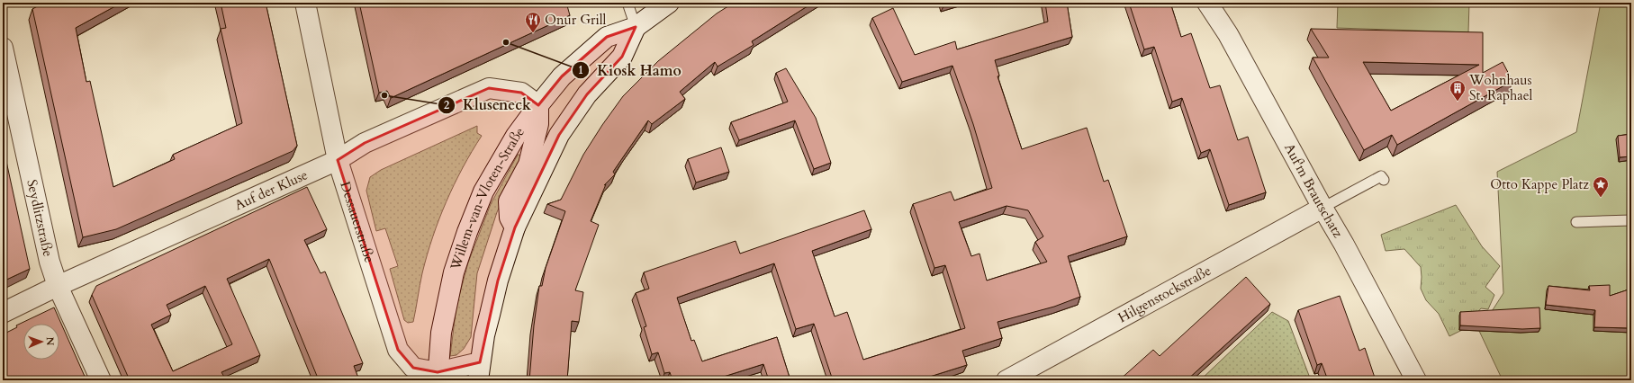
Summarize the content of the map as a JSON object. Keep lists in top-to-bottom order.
{
  "streets": {
    "street": [
      "Auf der Kluse",
      "Auf'm Brautschatz",
      "Willem-van-Vloten-Straße",
      "Seydlitzstraße",
      "Dessauerstraße",
      "Hilgenstockstraße"
    ]
  },
  "crossings": [
    ["Auf der Kluse", "Willem-van-Vloten-Straße"],
    ["Auf der Kluse", "Seydlitzstraße"],
    ["Auf der Kluse", "Dessauerstraße"],
    ["Auf'm Brautschatz", "Hilgenstockstraße"],
    ["Willem-van-Vloten-Straße", "Dessauerstraße"]
  ],
  "places": {
    "restaurant": ["Onur Grill"],
    "other": ["Kiosk Hamo", "Kluseneck"],
    "building": ["Wohnhaus St. Raphael"],
    "place": ["Otto Kappe Platz"]
  },
  "north": "right"
}
